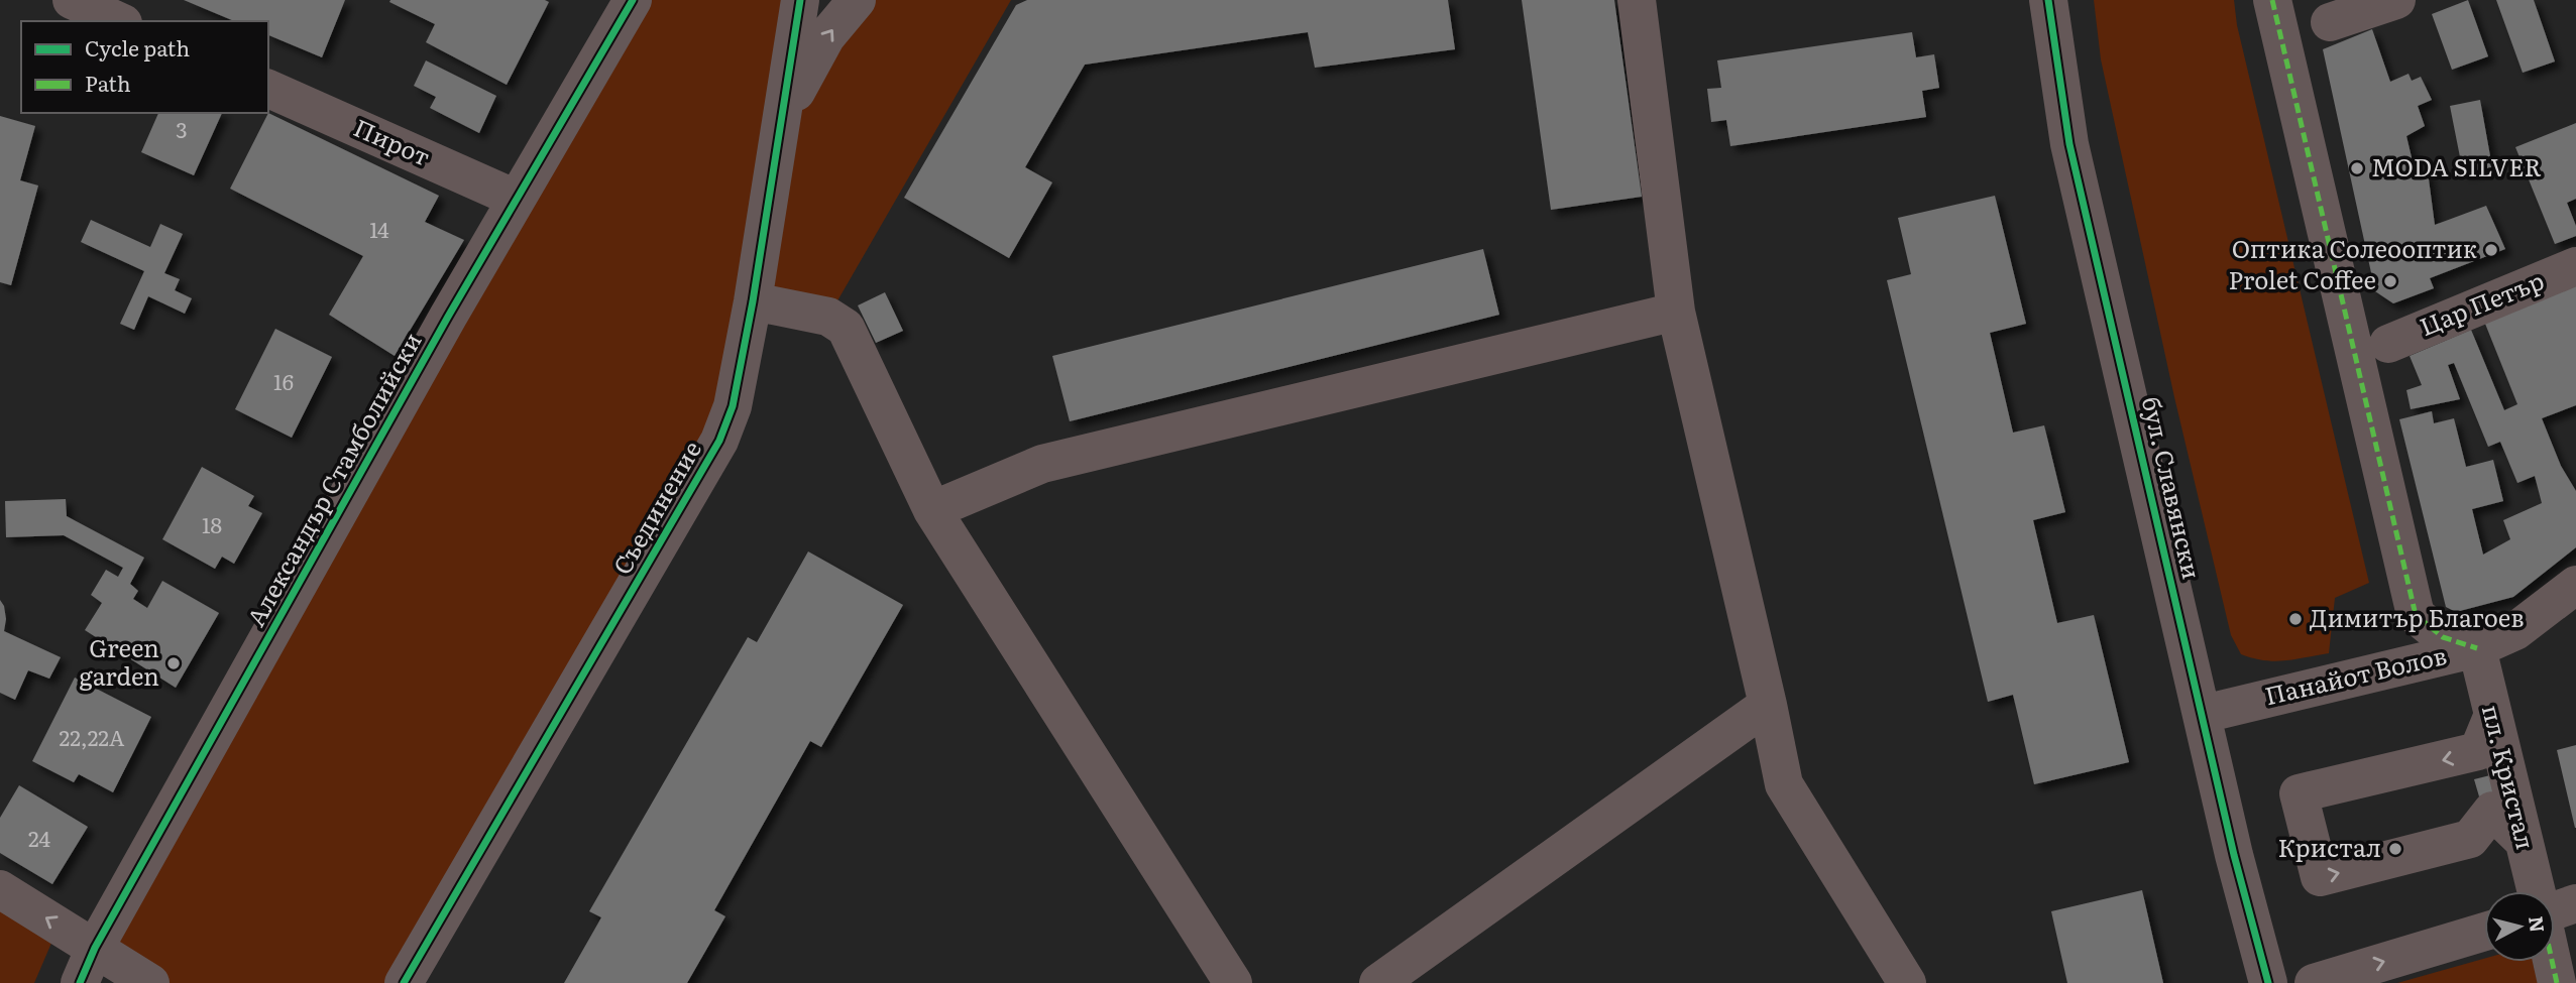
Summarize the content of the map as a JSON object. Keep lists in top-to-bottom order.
{
  "streets": {
    "street": [
      "Пирот",
      "Цар Петър",
      "Александър Стамболийски",
      "бул. Славянски",
      "Съединение",
      "Панайот Волов",
      "пл. Кристал"
    ]
  },
  "crossings": [
    ["Пирот", "Александър Стамболийски"],
    ["бул. Славянски", "Панайот Волов"],
    ["Панайот Волов", "пл. Кристал"]
  ],
  "places": [
    "MODA SILVER",
    "Оптика Солеооптик",
    "Prolet Coffee",
    "Димитър Благоев",
    "Green garden",
    "Кристал"
  ],
  "house_numbers": [
    "3",
    "14",
    "16",
    "18",
    "22,22А",
    "24"
  ],
  "legend": ["Cycle path", "Path"],
  "north": "right"
}
